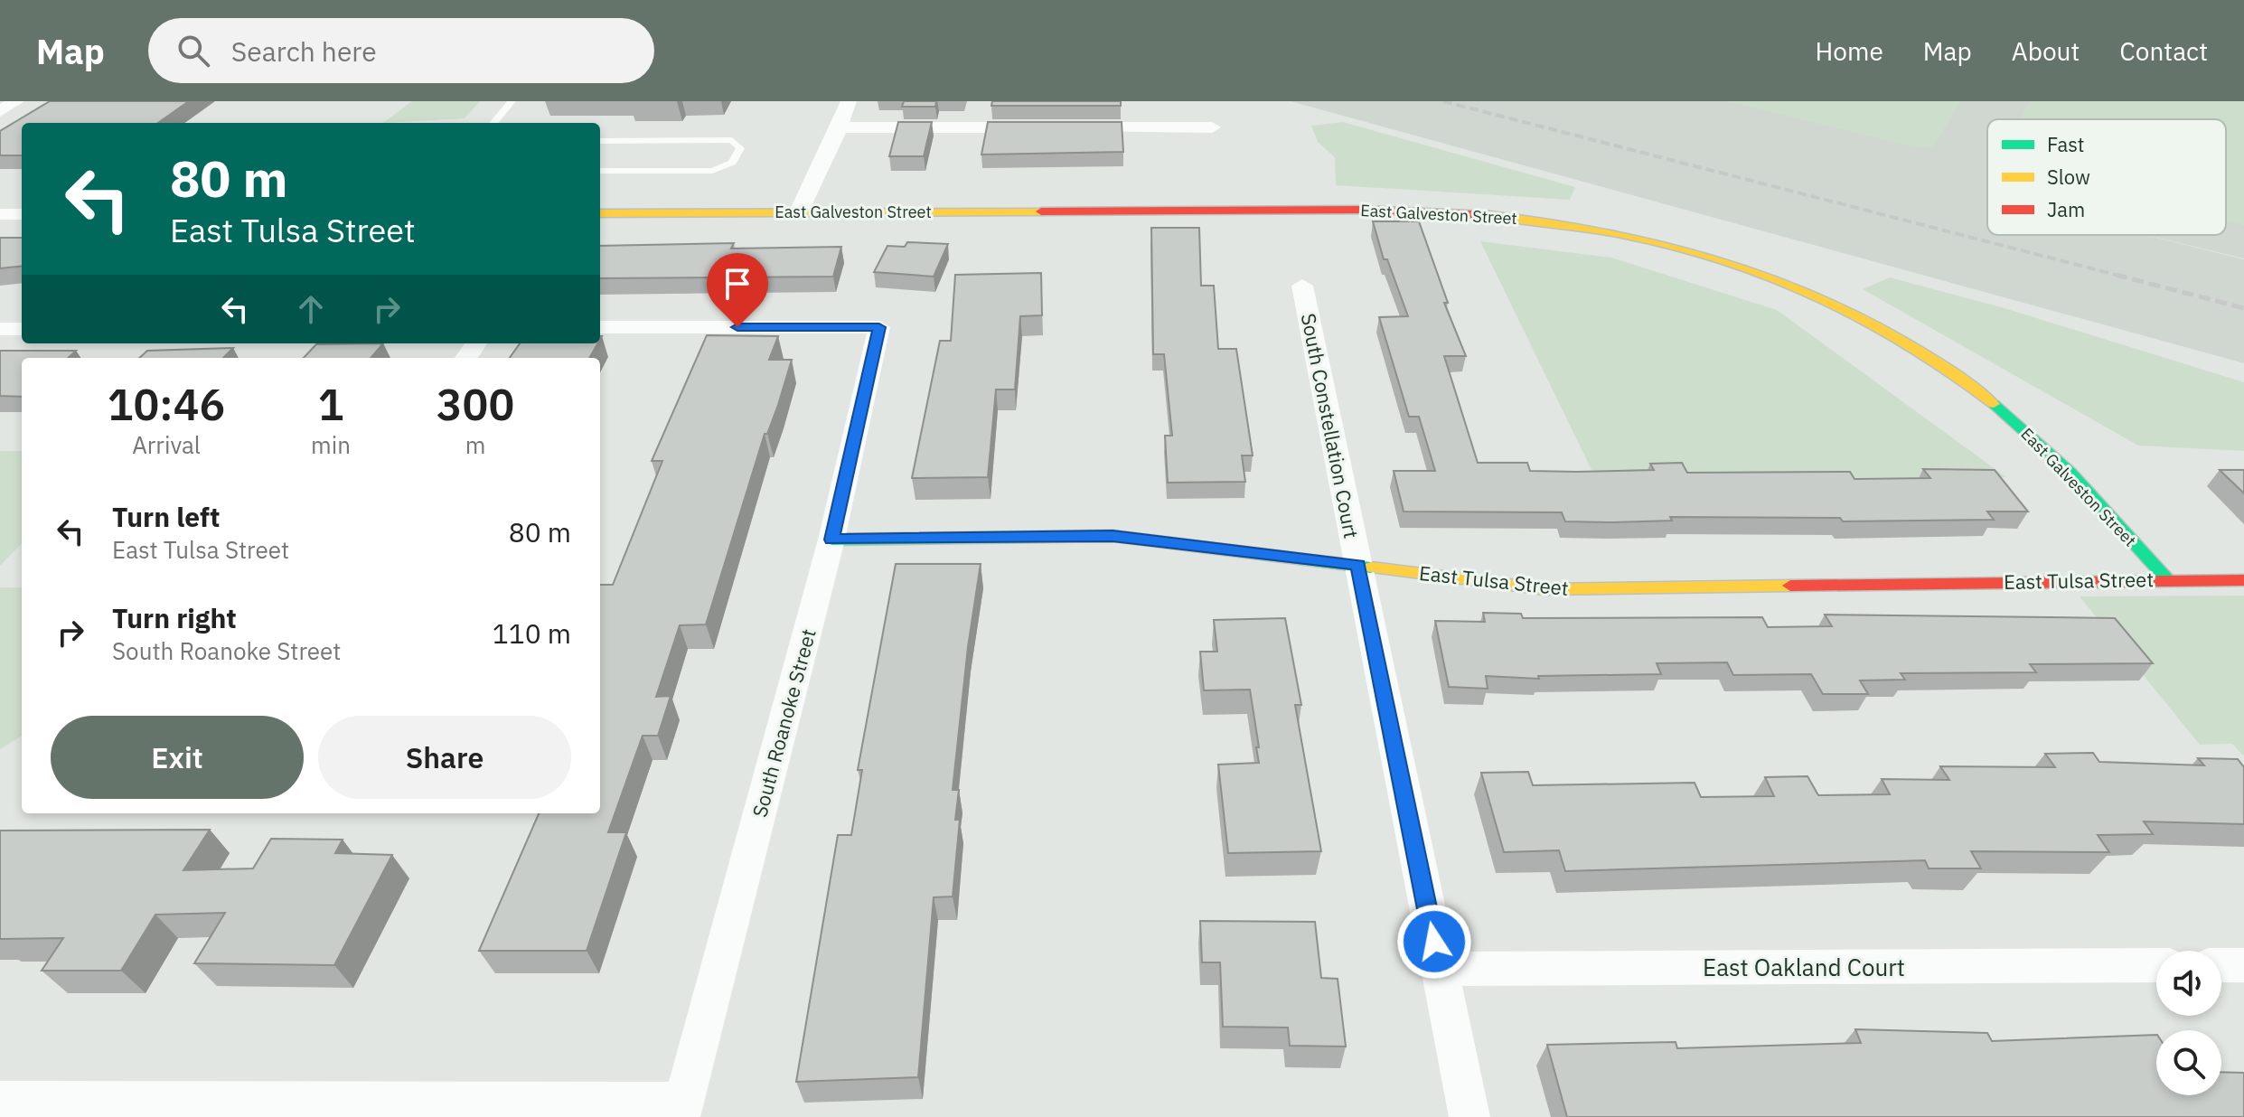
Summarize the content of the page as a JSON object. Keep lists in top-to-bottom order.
{
  "streets": {
    "street": [
      "East Galveston Street",
      "South Constellation Court",
      "East Tulsa Street",
      "South Roanoke Street",
      "East Oakland Court"
    ]
  },
  "crossings": [
    ["East Galveston Street", "East Tulsa Street"],
    ["South Constellation Court", "East Tulsa Street"],
    ["South Constellation Court", "East Oakland Court"],
    ["East Tulsa Street", "South Roanoke Street"]
  ],
  "legend": ["Fast", "Slow", "Jam"],
  "page": {
    "header": "Map",
    "search": "Search here",
    "nav": [
      "Home",
      "Map",
      "About",
      "Contact"
    ],
    "turn": ["80 m", "East Tulsa Street"],
    "eta": [
      "10:46",
      "Arrival",
      "1",
      "min",
      "300",
      "m"
    ],
    "list": [
      {
        "name": "Turn left",
        "note": "East Tulsa Street",
        "value": "80 m"
      },
      {
        "name": "Turn right",
        "note": "South Roanoke Street",
        "value": "110 m"
      }
    ],
    "buttons": ["Exit", "Share"]
  }
}
